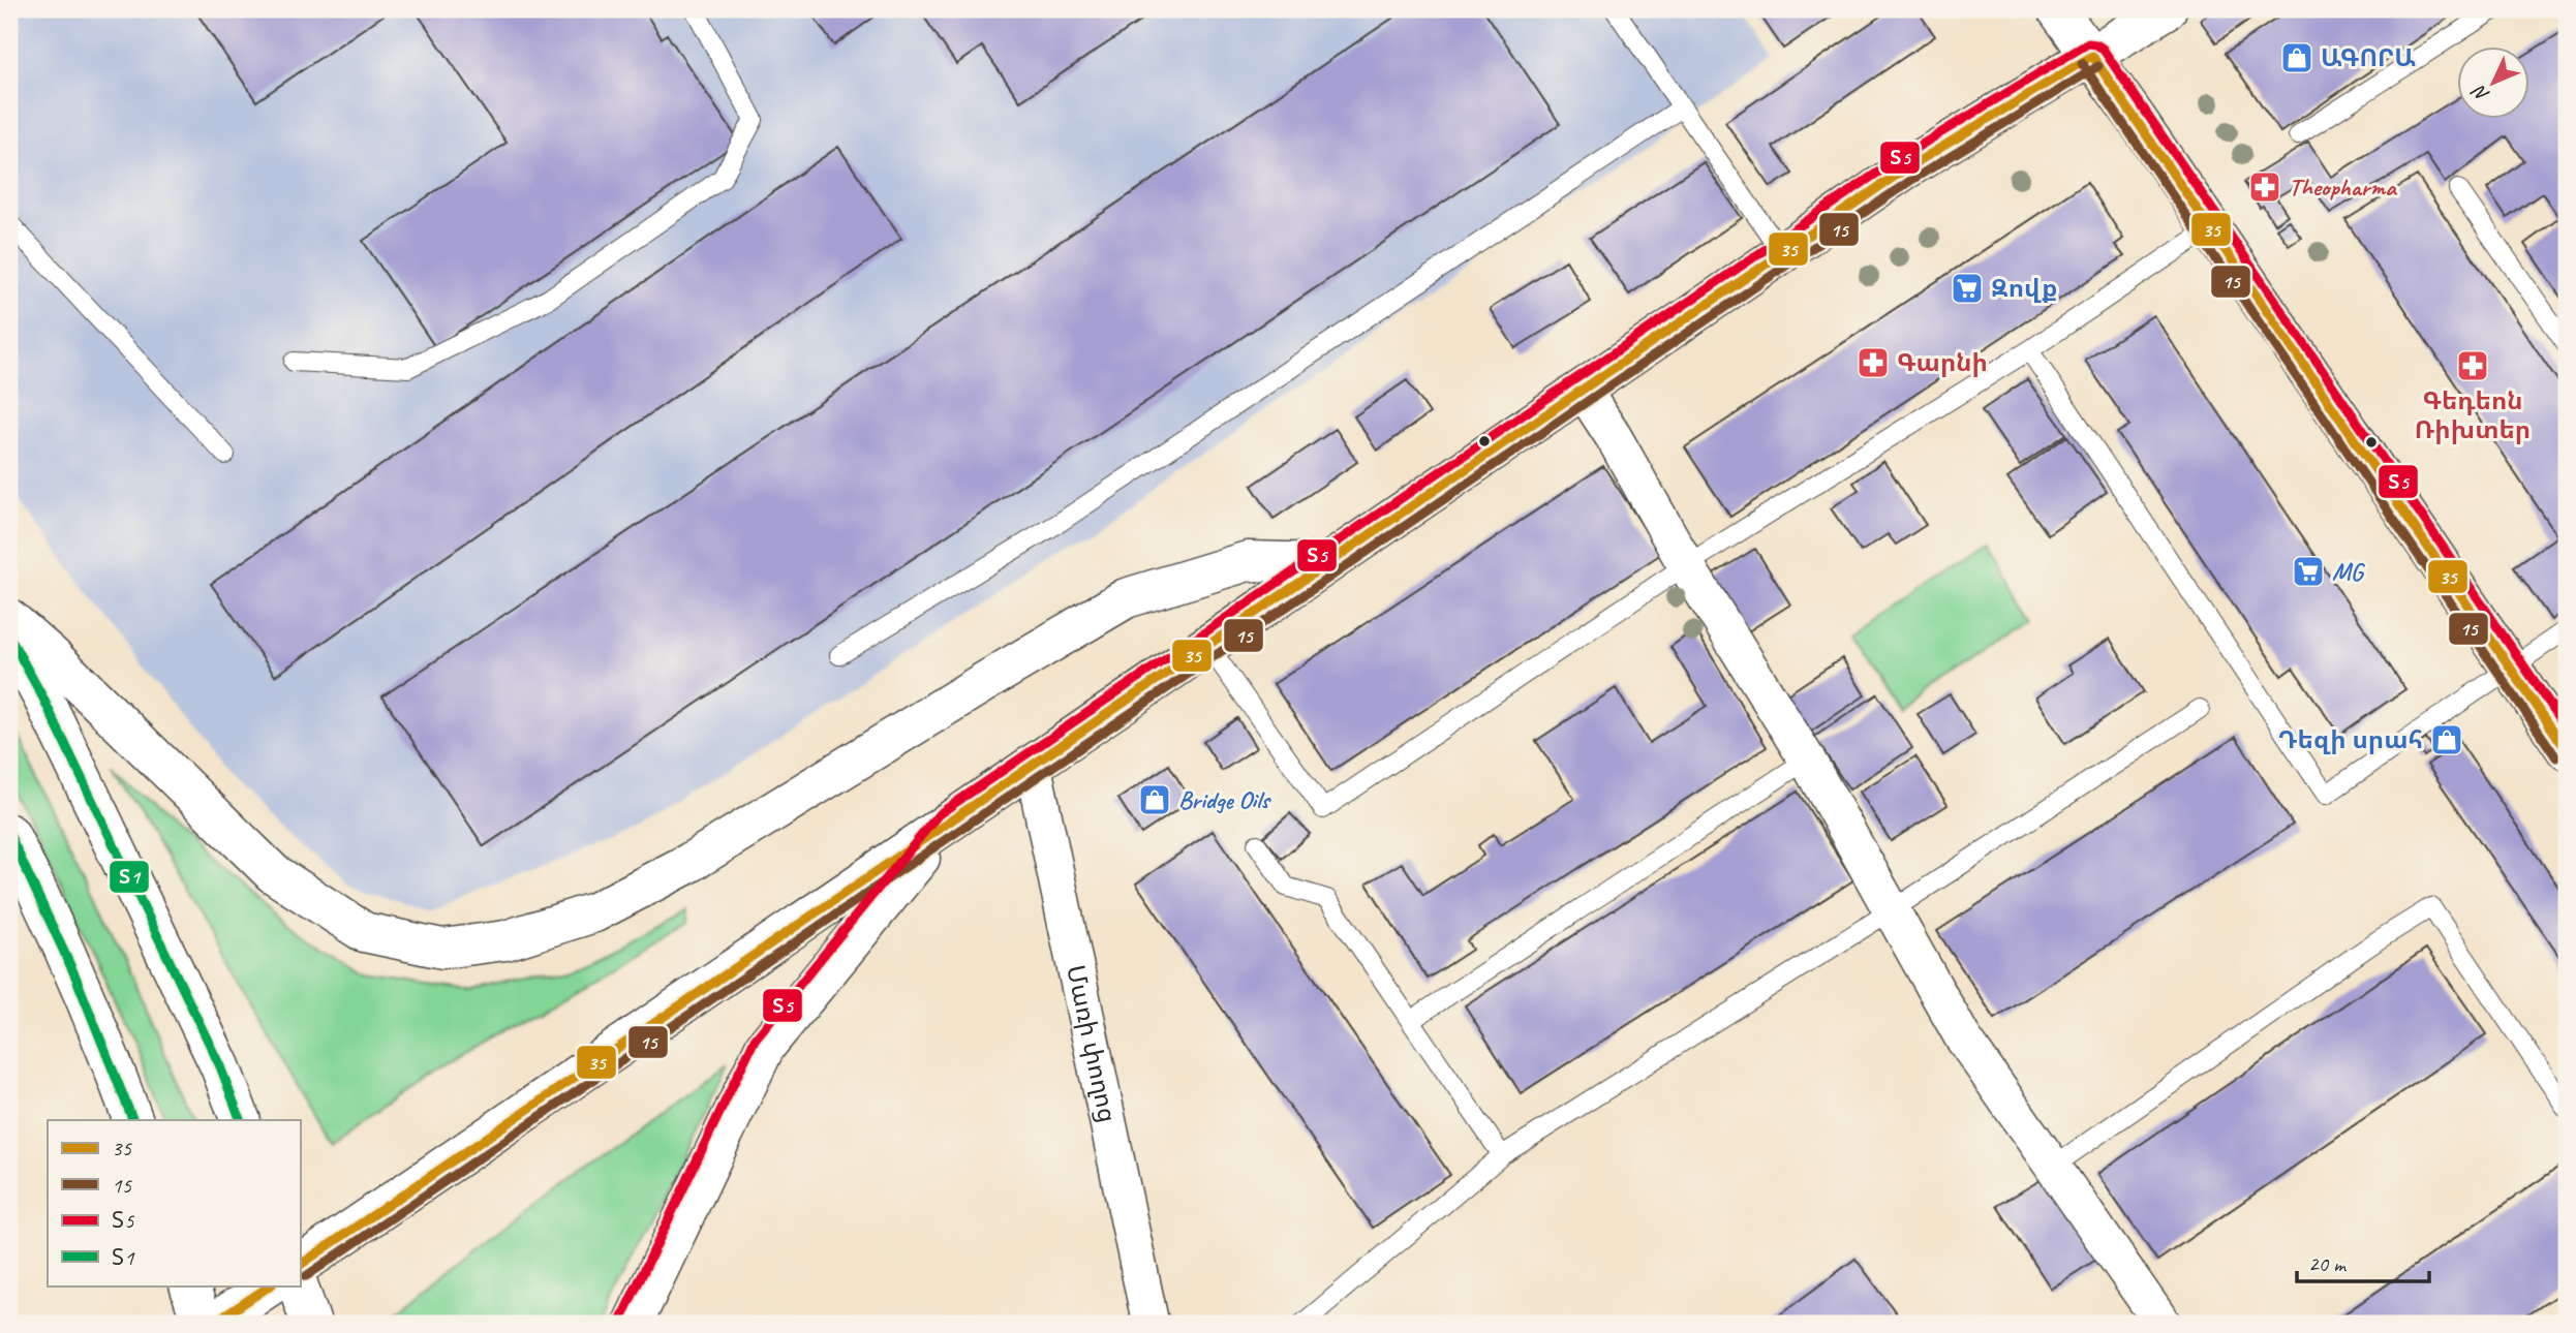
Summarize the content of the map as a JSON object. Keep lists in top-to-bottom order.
{
  "streets": {
    "street": ["Մառի փողոց"]
  },
  "places": {
    "shop": ["ԱԳՈՐԱ", "Դեզի սրահ", "Bridge Oils"],
    "pharmacy": ["Theopharma", "Գարնի", "Գեդեոն Ռիխտեր"],
    "supermarket": ["Զովք", "MG"]
  },
  "lines": [
    "transit line Տ5",
    "transit line 35",
    "transit line 15",
    "transit line Տ1"
  ],
  "legend": [
    "35",
    "15",
    "Տ5",
    "Տ1"
  ],
  "scale_bar": "20 m",
  "north": "bottom left"
}
